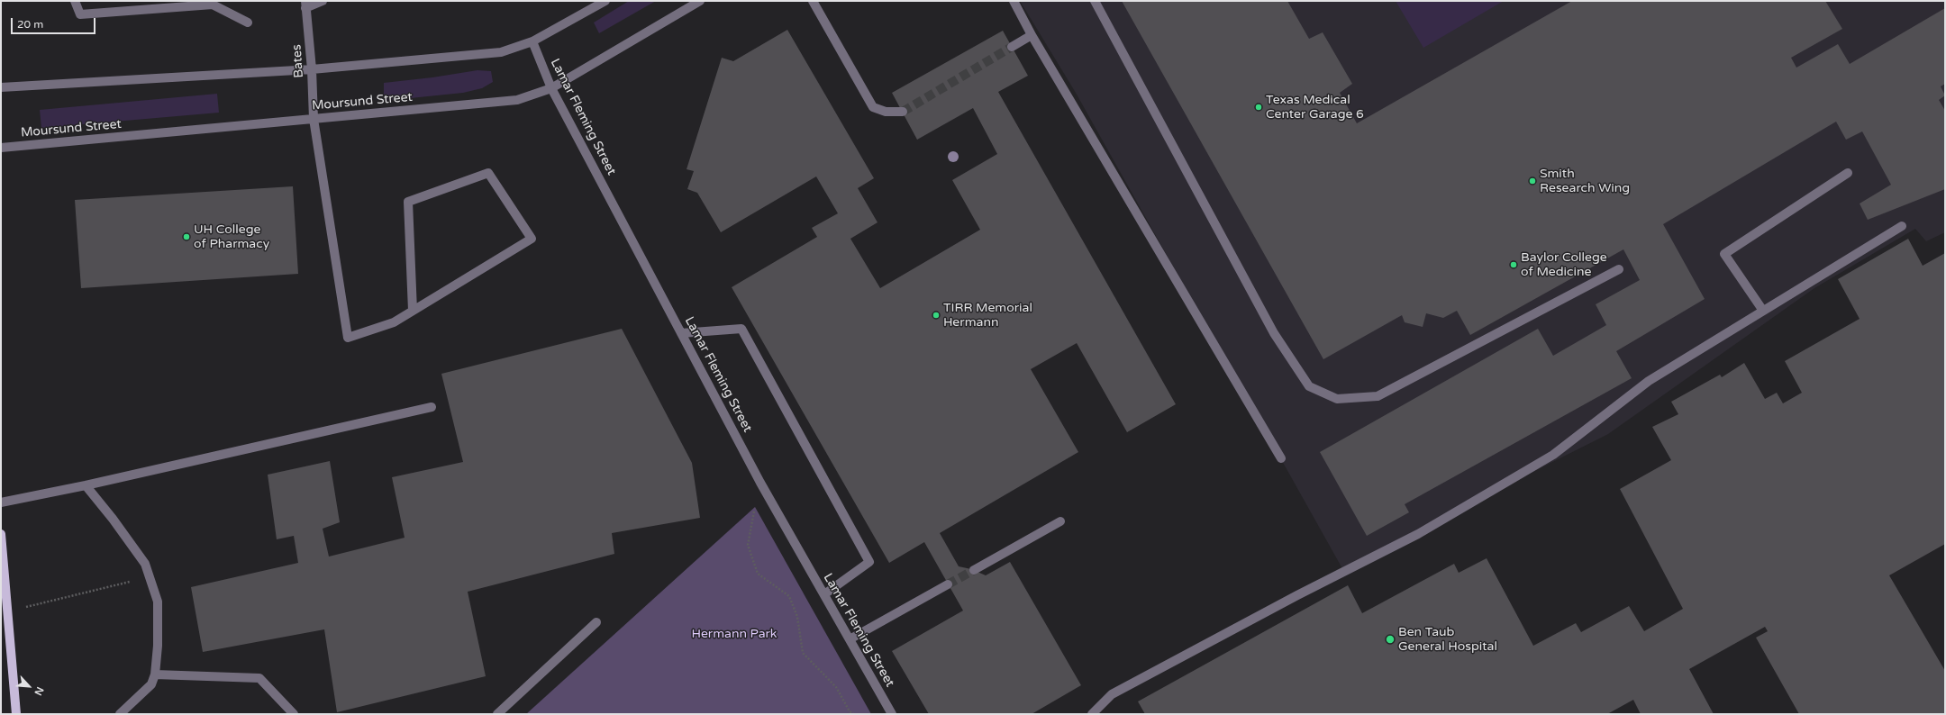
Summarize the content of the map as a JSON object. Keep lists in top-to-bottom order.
{
  "streets": {
    "street": ["Bates", "Moursund Street", "Lamar Fleming Street"]
  },
  "crossings": [
    ["Bates", "Moursund Street"],
    ["Moursund Street", "Lamar Fleming Street"]
  ],
  "parks": ["Hermann Park"],
  "places": [
    "Texas Medical Center Garage 6",
    "Smith Research Wing",
    "UH College of Pharmacy",
    "Baylor College of Medicine",
    "TIRR Memorial Hermann",
    "Ben Taub General Hospital"
  ],
  "scale_bar": "20 m",
  "north": "bottom right"
}
